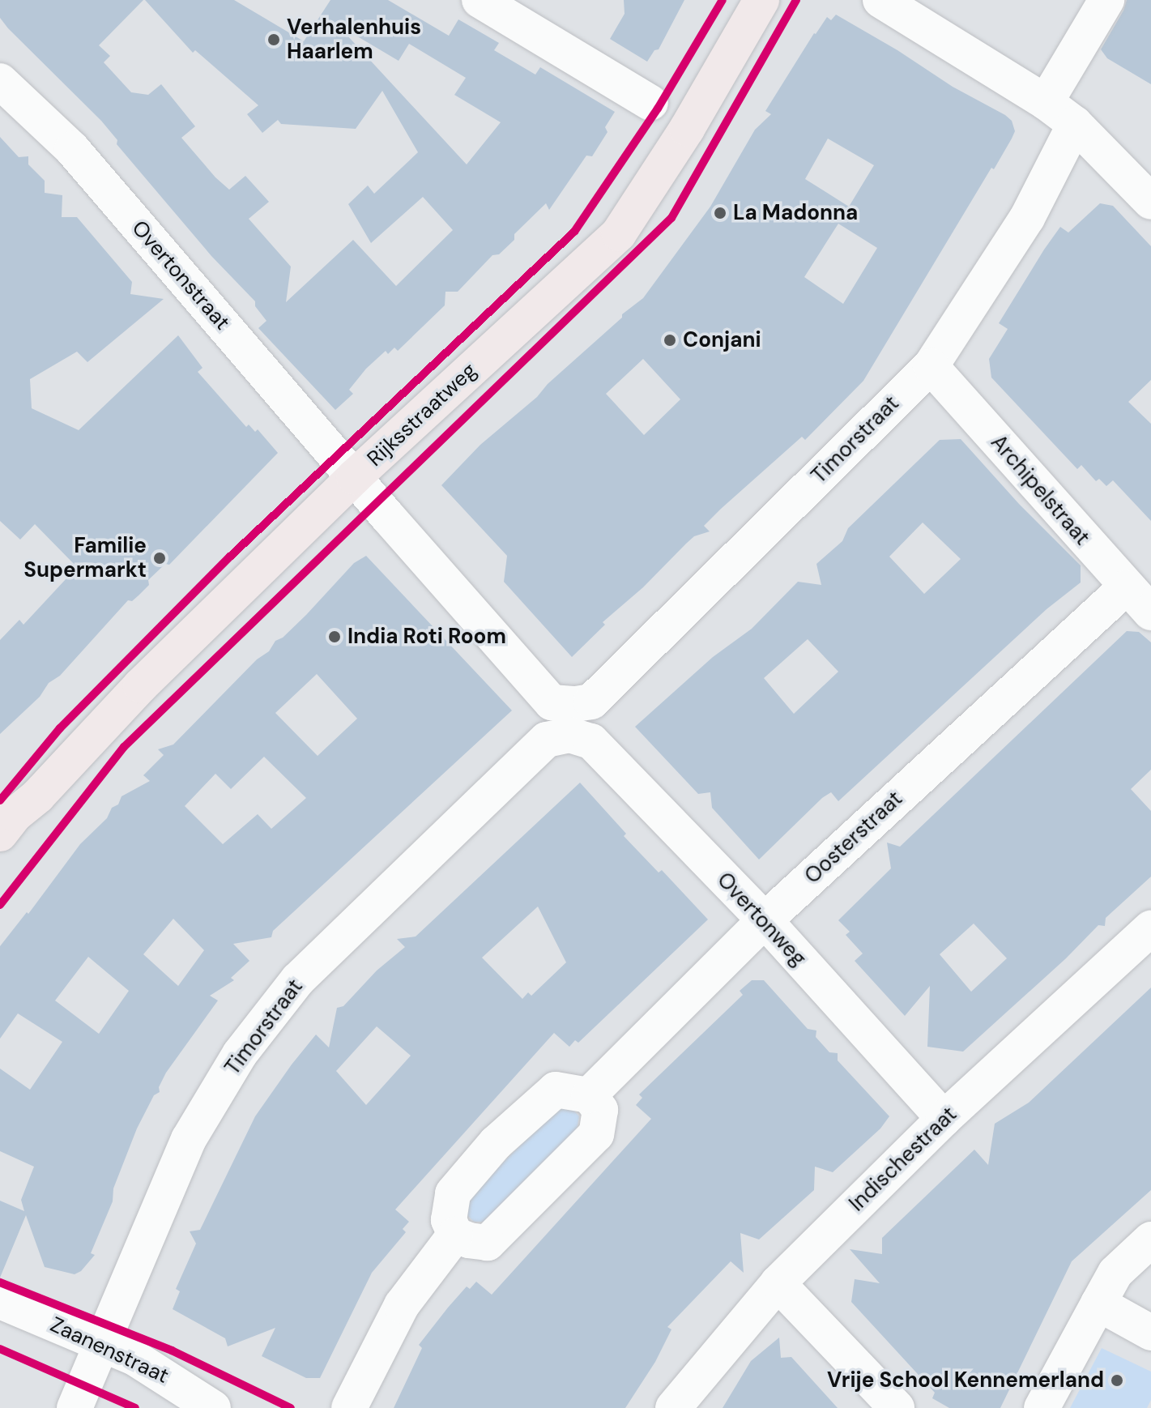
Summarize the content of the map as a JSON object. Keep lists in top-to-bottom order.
{
  "streets": {
    "main road": ["Rijksstraatweg"],
    "street": [
      "Overtonstraat",
      "Timorstraat",
      "Archipelstraat",
      "Oosterstraat",
      "Overtonweg",
      "Indischestraat",
      "Zaanenstraat"
    ]
  },
  "crossings": [
    ["Overtonstraat", "Rijksstraatweg"],
    ["Overtonstraat", "Overtonweg"],
    ["Rijksstraatweg", "Overtonweg"],
    ["Timorstraat", "Archipelstraat"],
    ["Timorstraat", "Overtonweg"],
    ["Timorstraat", "Zaanenstraat"],
    ["Archipelstraat", "Oosterstraat"],
    ["Oosterstraat", "Overtonweg"],
    ["Overtonweg", "Indischestraat"]
  ],
  "places": [
    "Verhalenhuis Haarlem",
    "La Madonna",
    "Conjani",
    "Familie Supermarkt",
    "India Roti Room",
    "Vrije School Kennemerland"
  ]
}
